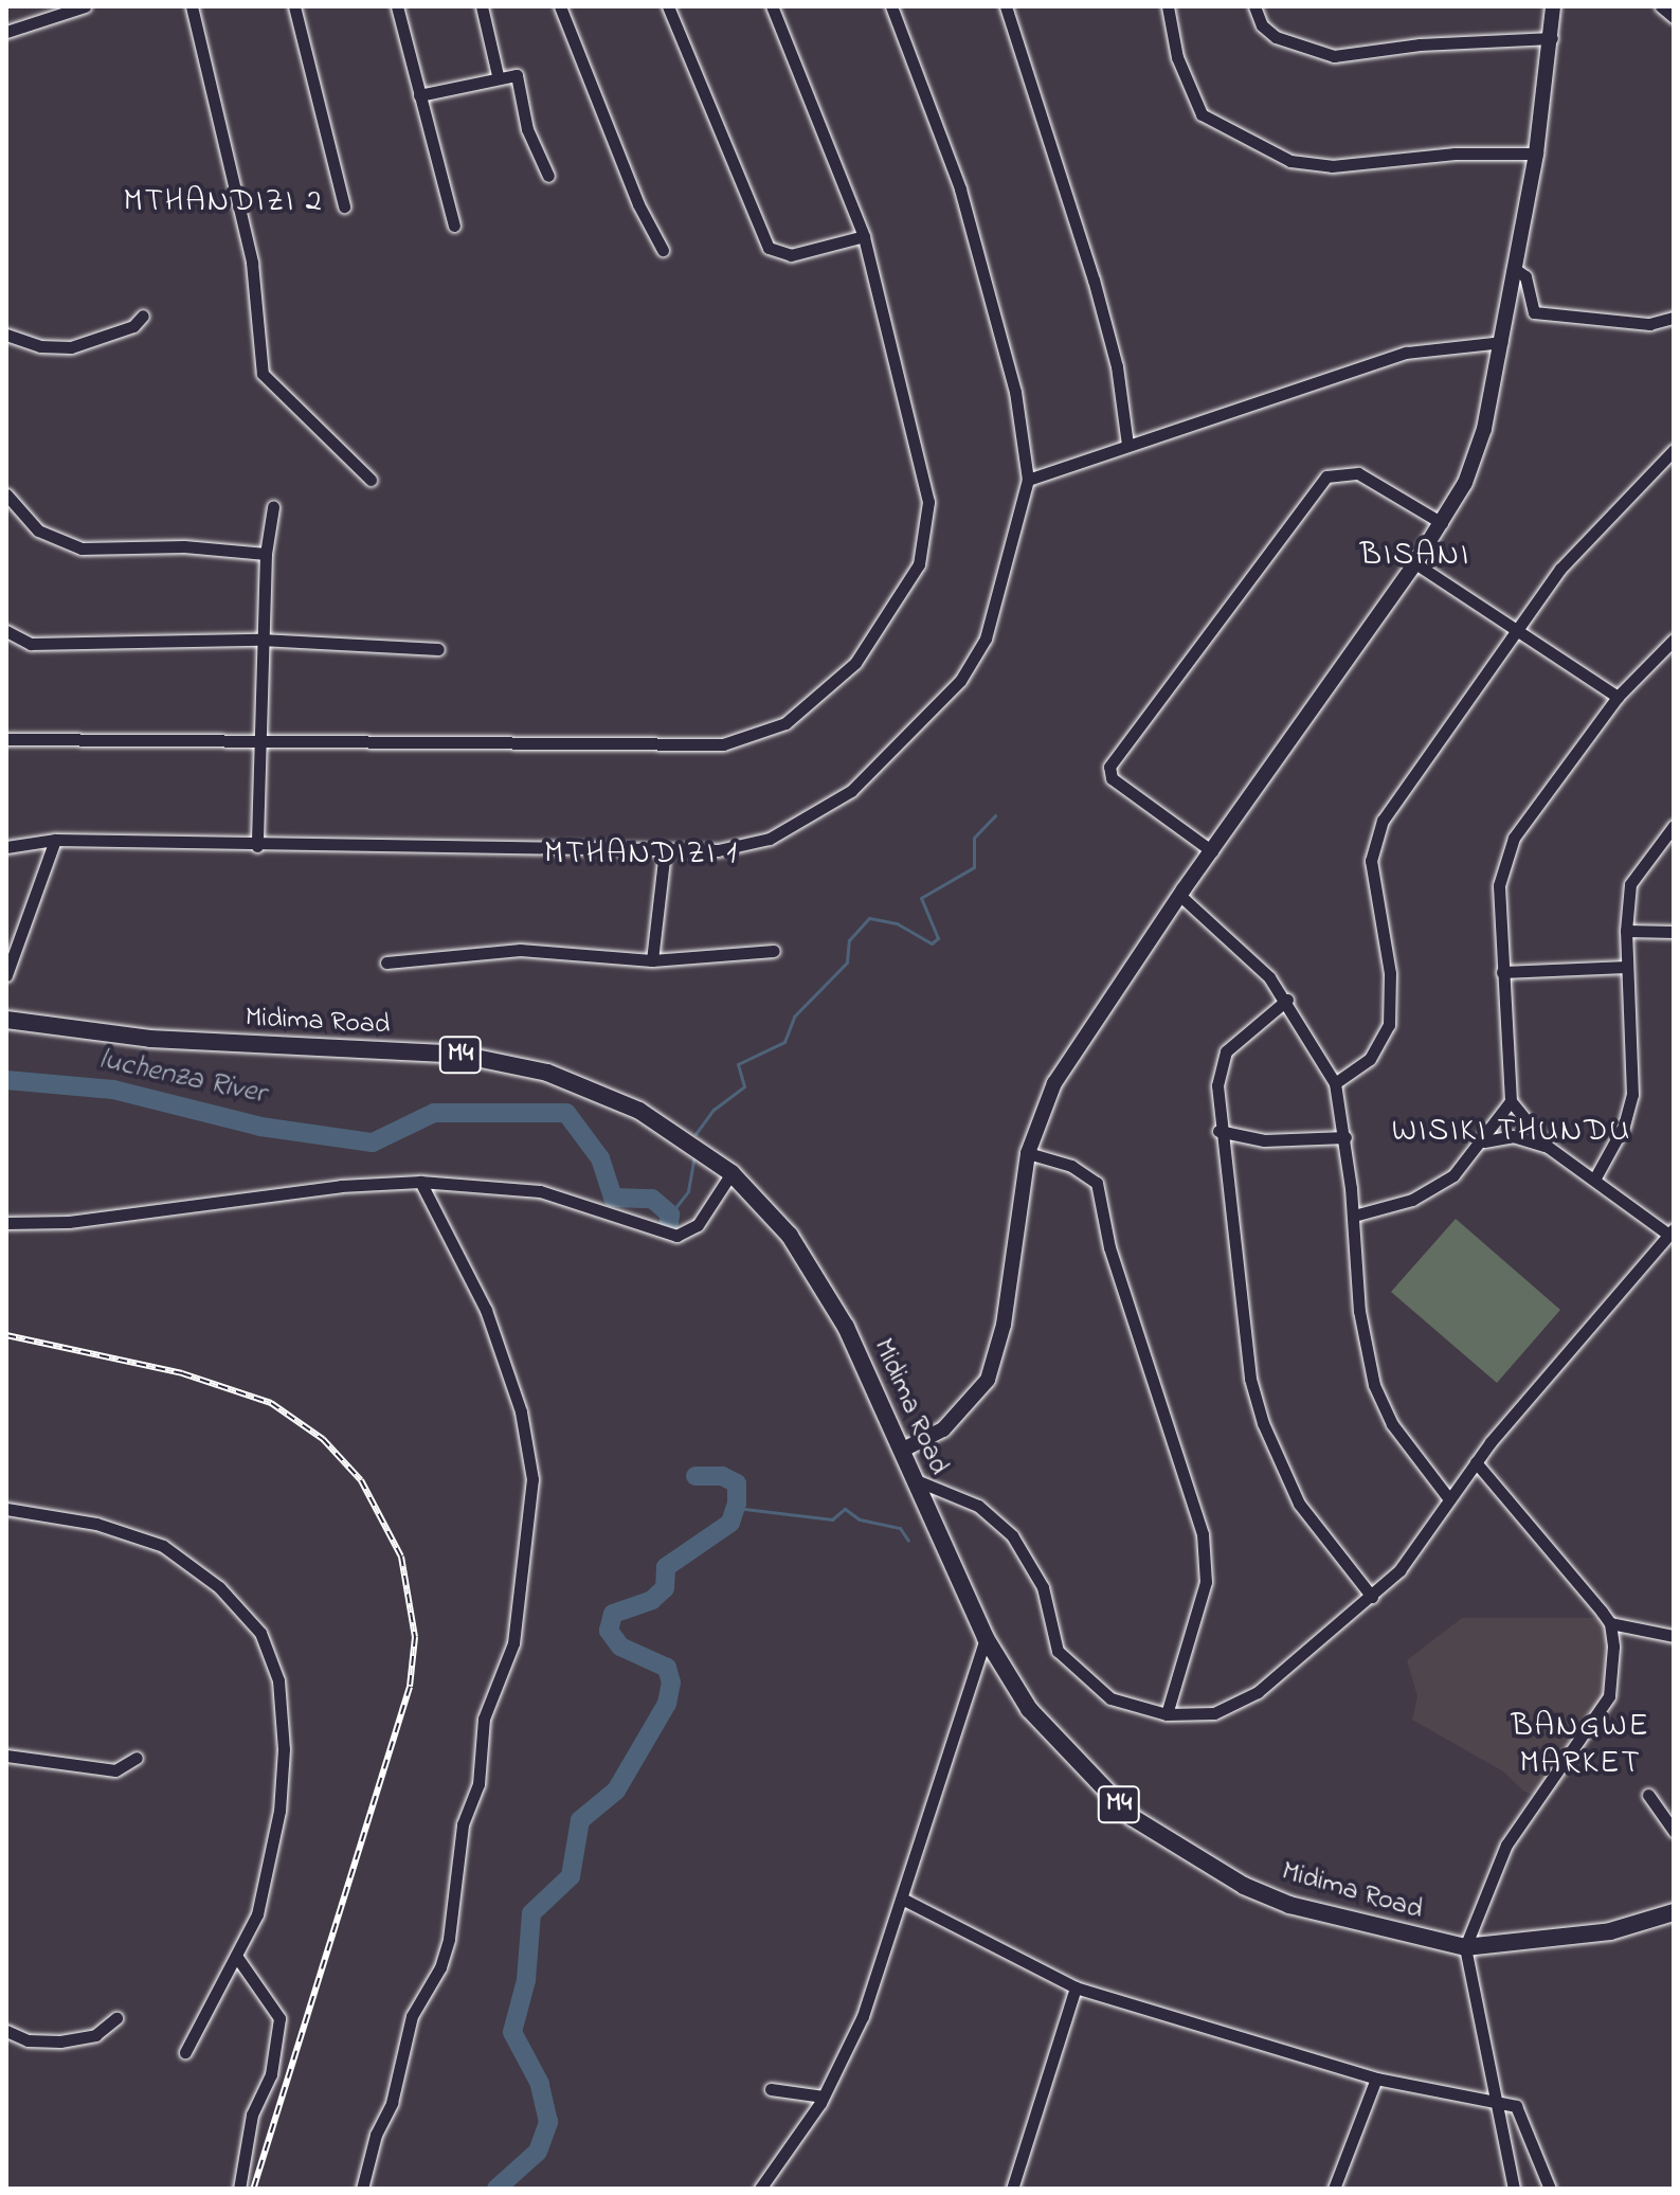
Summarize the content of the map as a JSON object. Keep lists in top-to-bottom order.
{
  "streets": {
    "main road": ["Midima Road", "M4"]
  },
  "districts": [
    "MTHANDIZI 2",
    "BISANI",
    "MTHANDIZI 1",
    "WISIKI THUNDU",
    "BANGWE MARKET"
  ],
  "water": ["luchenza River"]
}
